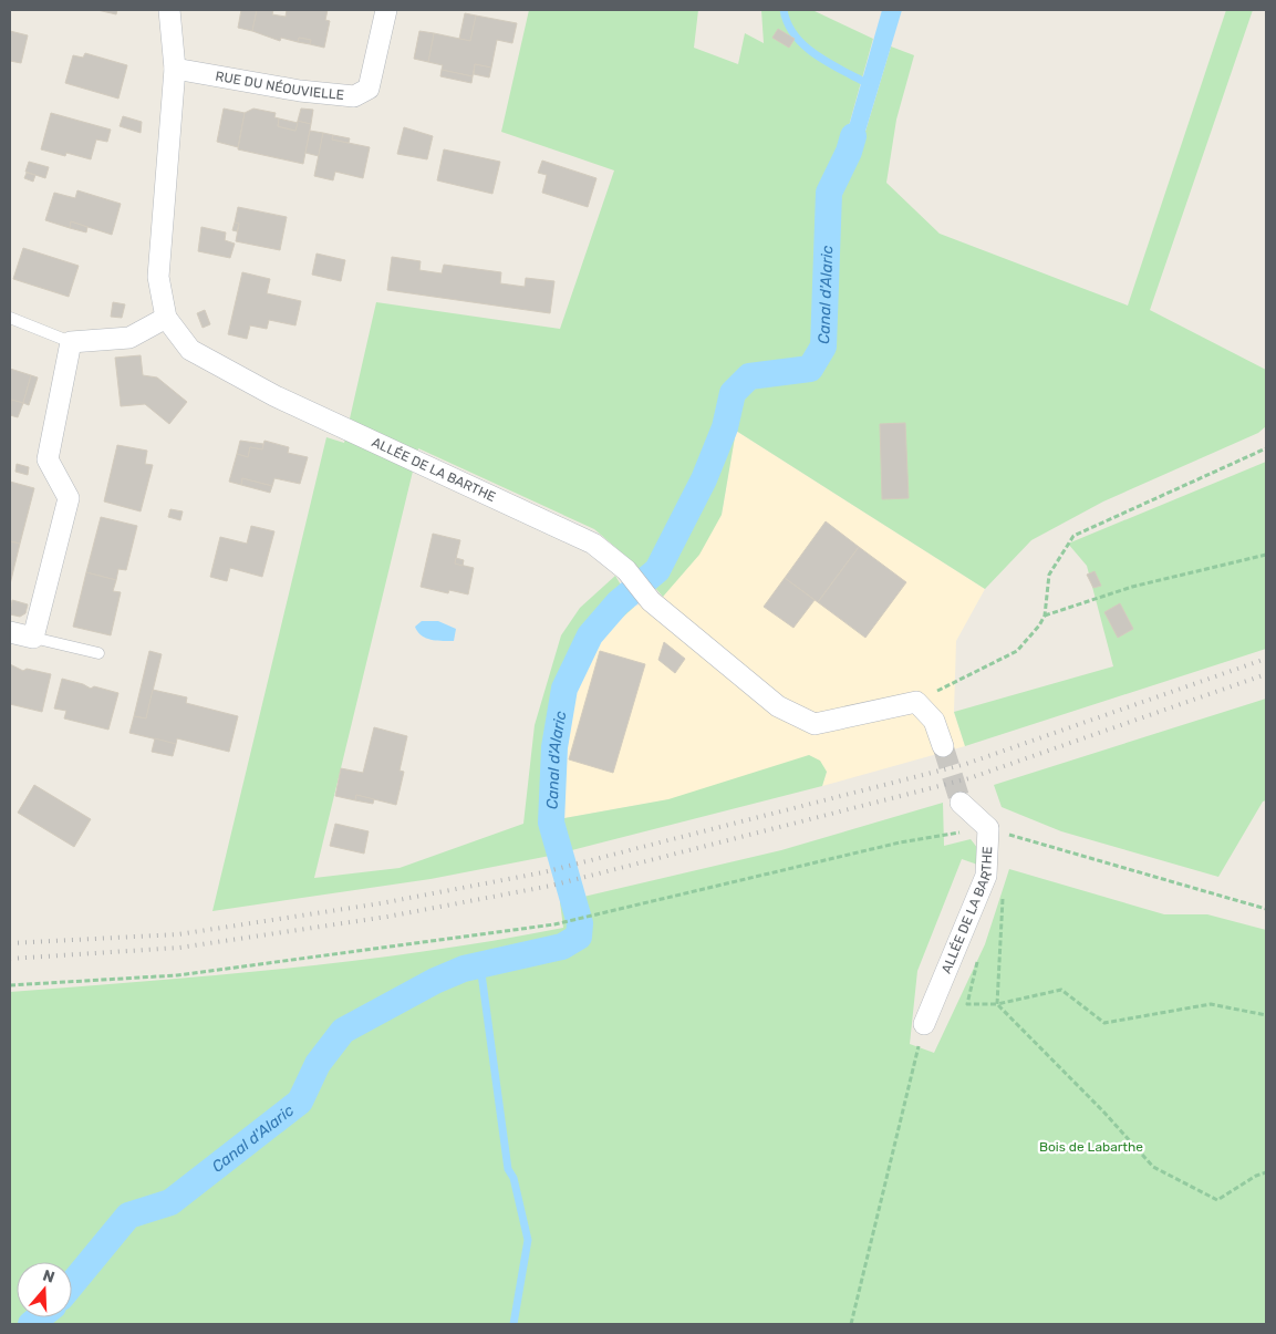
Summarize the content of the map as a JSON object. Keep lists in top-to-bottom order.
{
  "streets": {
    "street": ["RUE DU NÉOUVIELLE", "ALLÉE DE LA BARTHE"]
  },
  "crossings": [
    ["RUE DU NÉOUVIELLE", "ALLÉE DE LA BARTHE"]
  ],
  "water": ["Canal d'Alaric"],
  "parks": ["Bois de Labarthe"],
  "north": "top"
}
